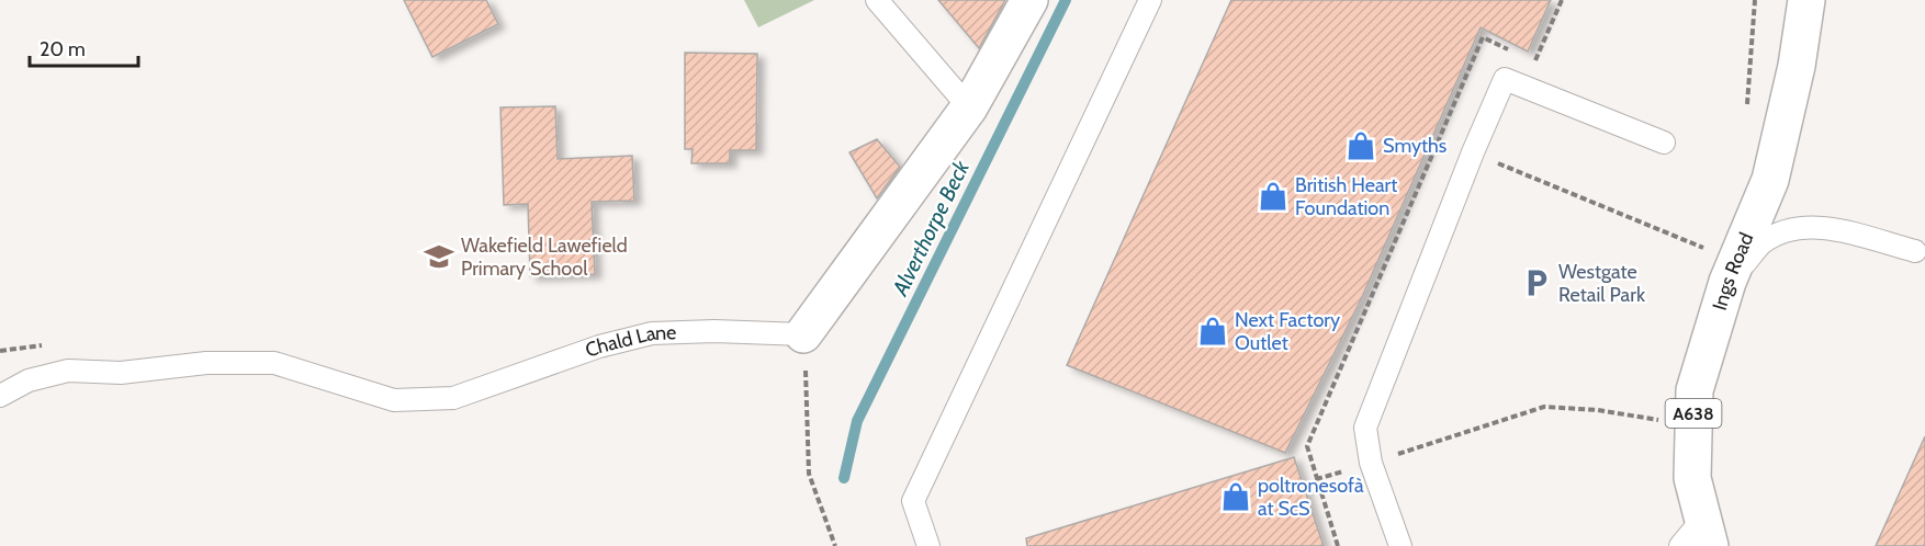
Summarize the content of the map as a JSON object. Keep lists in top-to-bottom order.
{
  "streets": {
    "main road": ["Ings Road", "A638"],
    "lane": ["Chald Lane"]
  },
  "water": ["Alverthorpe Beck"],
  "places": {
    "shop": [
      "Smyths",
      "British Heart Foundation",
      "Next Factory Outlet",
      "poltronesofà at ScS"
    ],
    "school or university": ["Wakefield Lawefield Primary School"],
    "parking": ["Westgate Retail Park"]
  },
  "scale_bar": "20 m"
}
